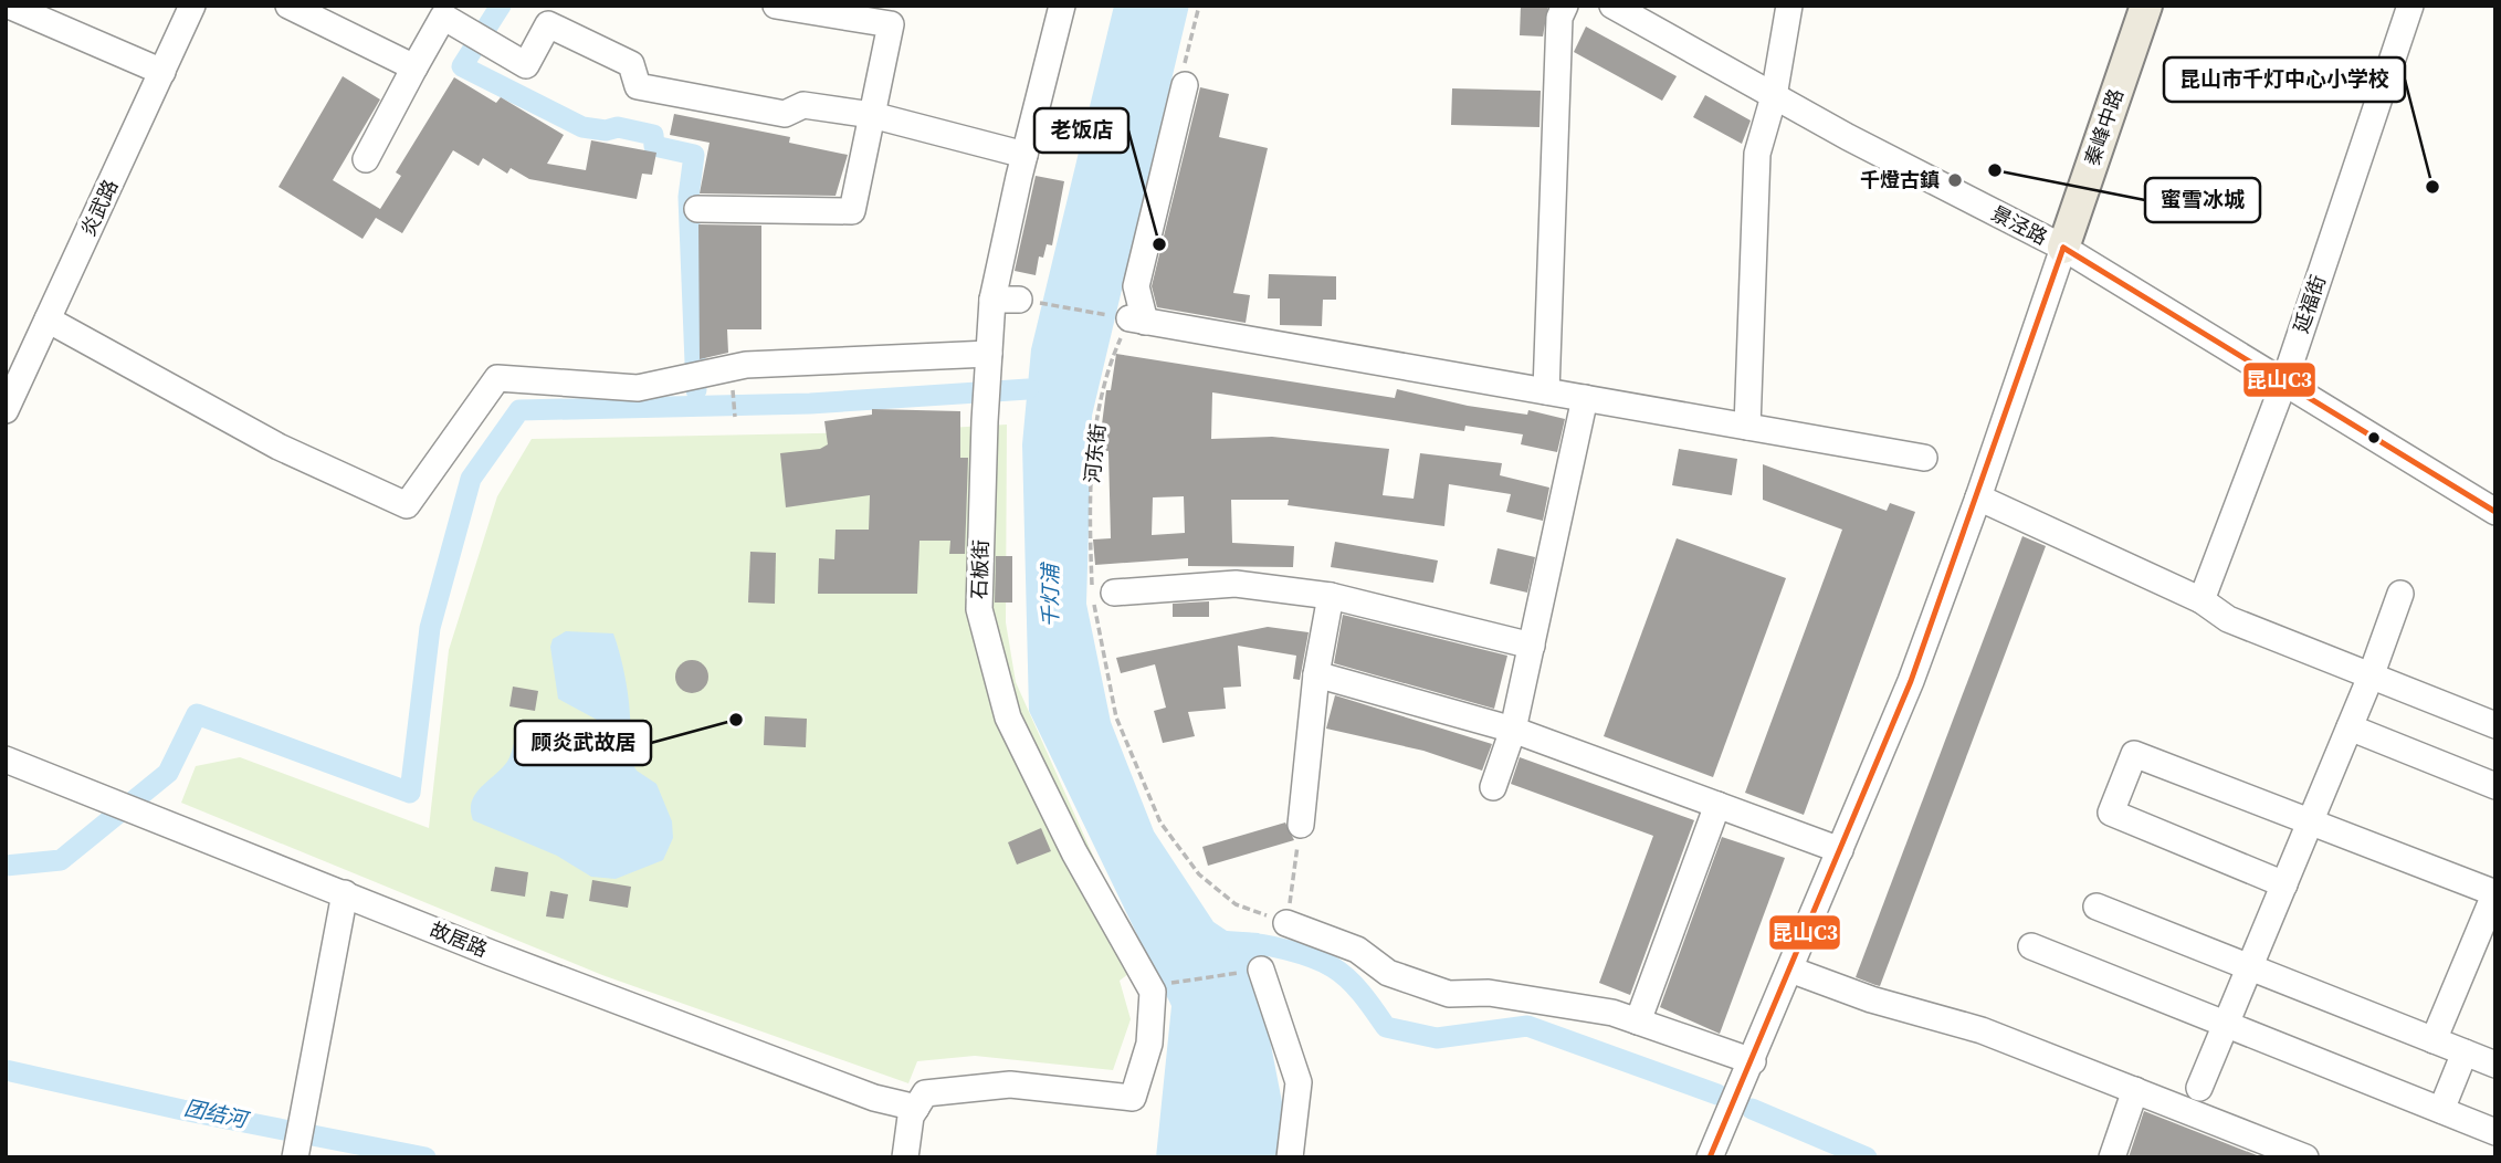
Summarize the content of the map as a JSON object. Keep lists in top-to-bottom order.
{
  "streets": {
    "main road": ["秦峰中路"],
    "street": [
      "炎武路",
      "景泾路",
      "延福街",
      "石板街",
      "故居路"
    ],
    "path": ["河东街"]
  },
  "crossings": [
    ["秦峰中路", "景泾路"],
    ["景泾路", "延福街"]
  ],
  "water": ["千灯浦", "团结河"],
  "places": [
    "蜜雪冰城",
    "千燈古鎮",
    "昆山市千灯中心小学校",
    "老饭店",
    "顾炎武故居"
  ],
  "lines": ["transit line 昆山C3"]
}
